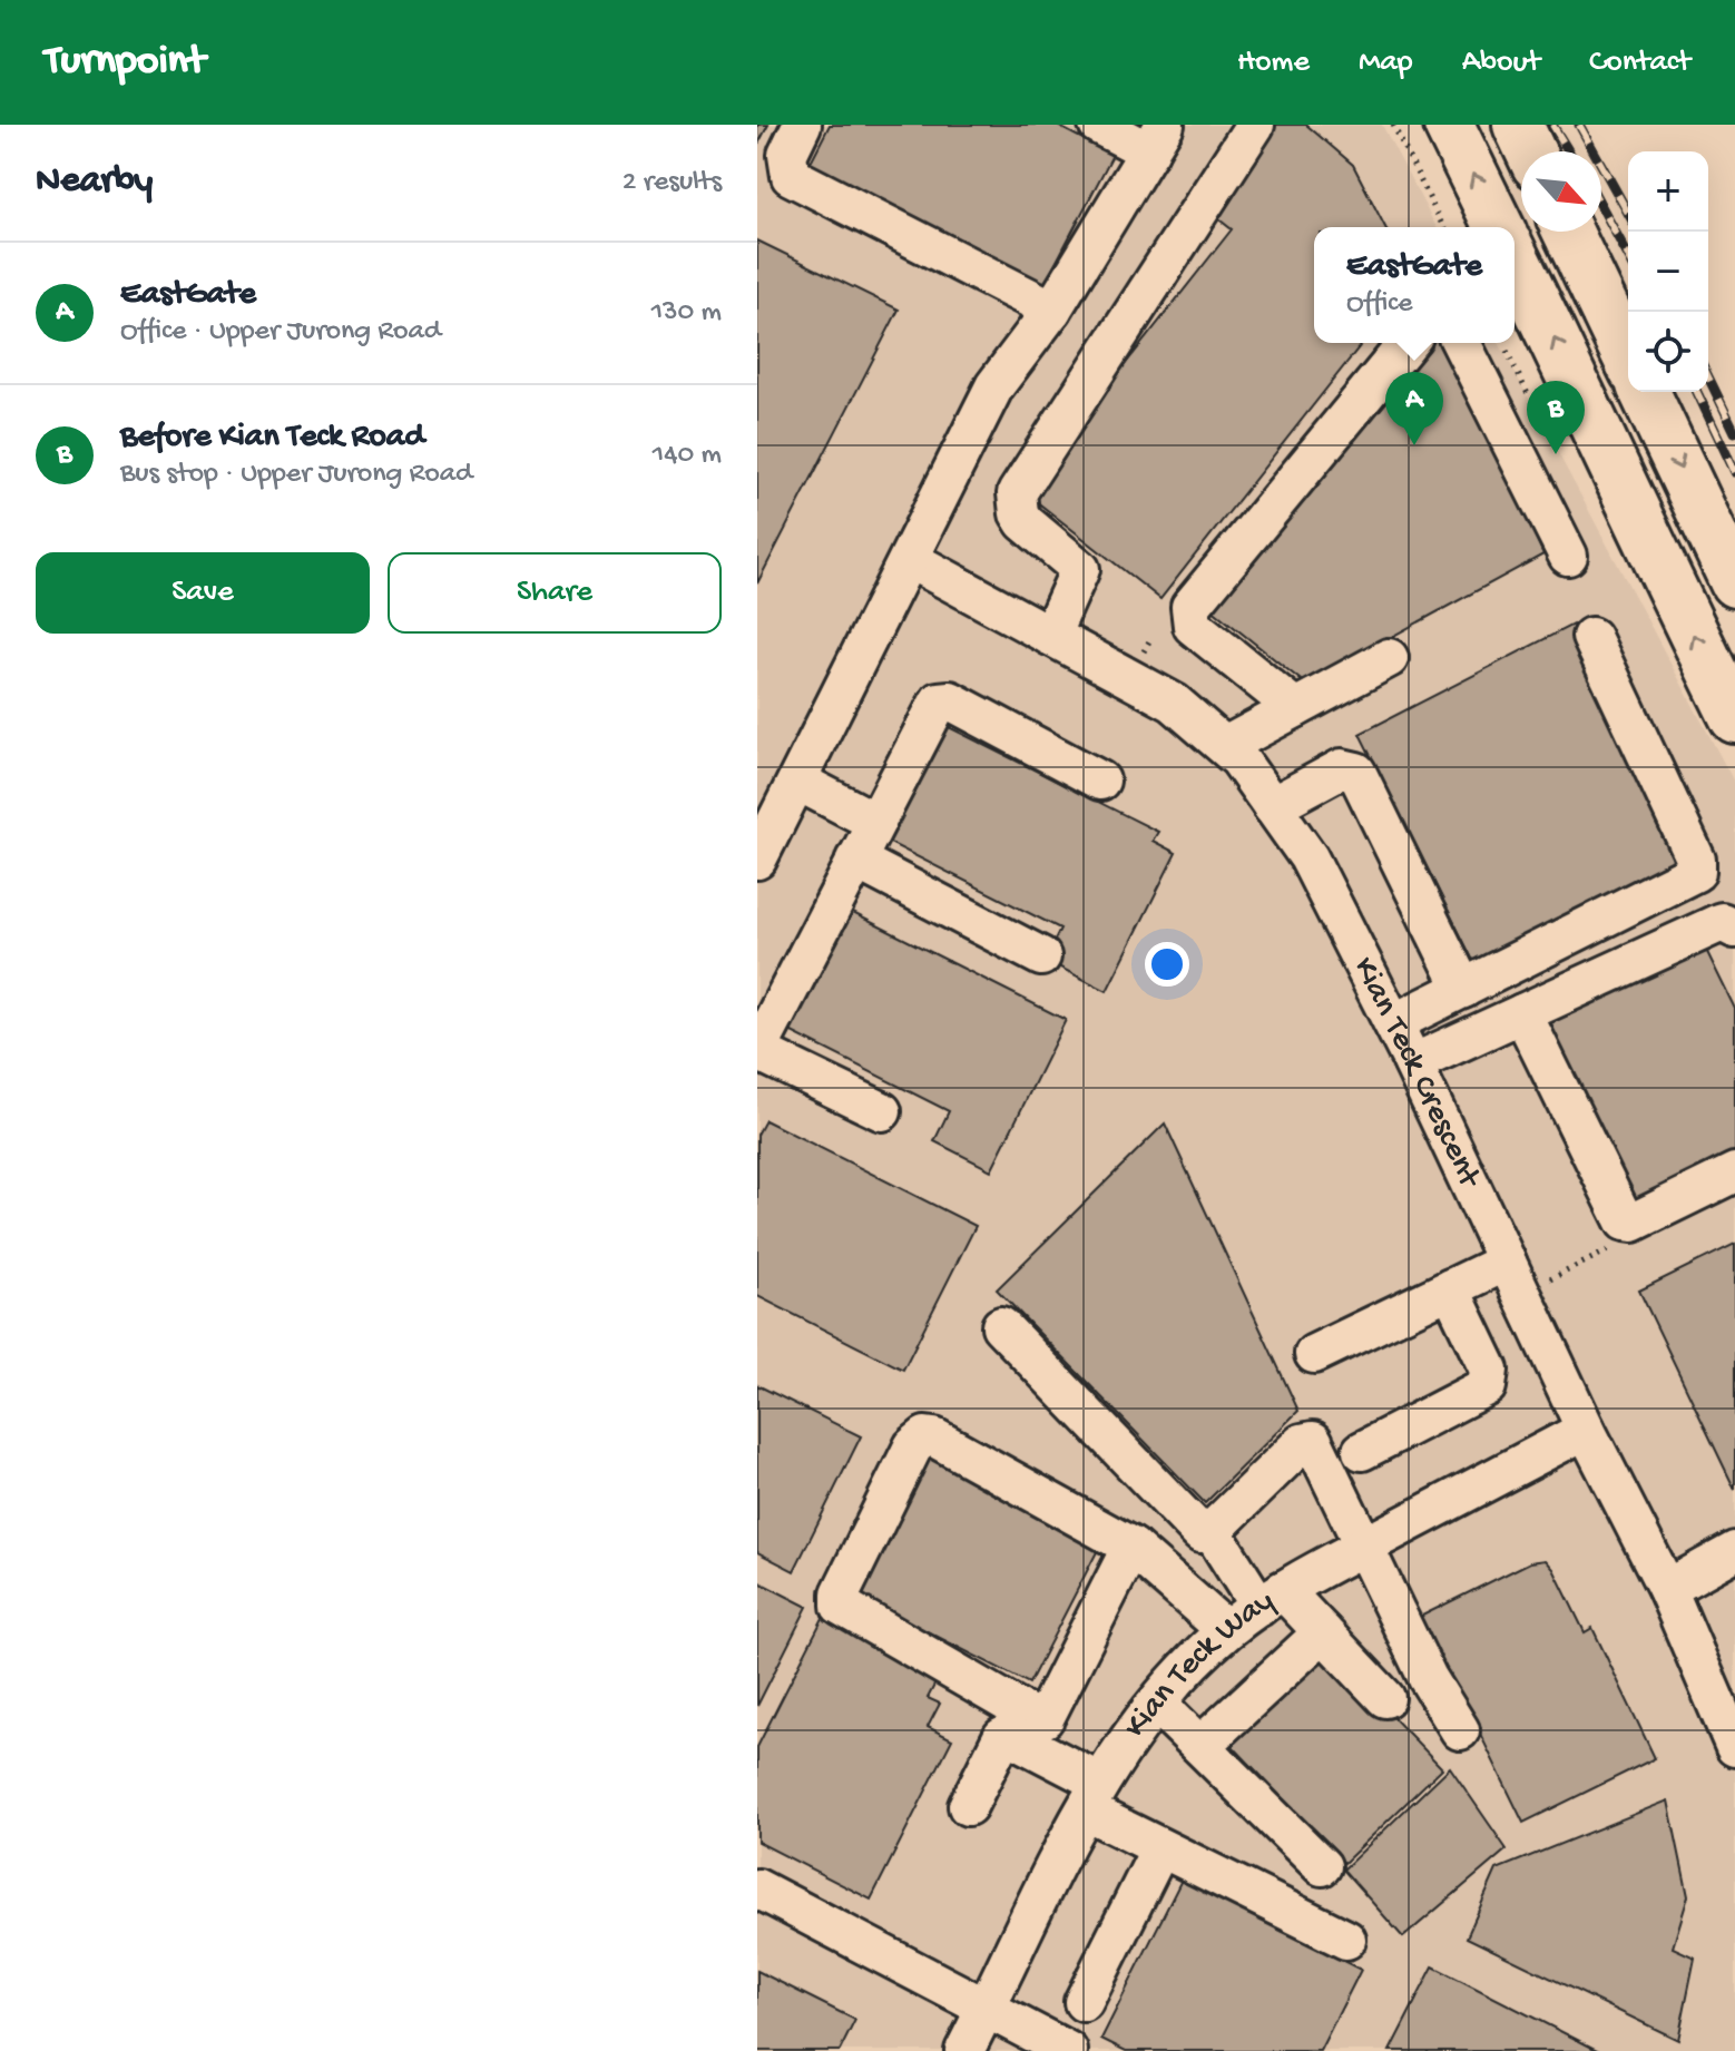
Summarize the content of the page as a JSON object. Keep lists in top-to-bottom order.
{
  "streets": {
    "street": ["Kian Teck Crescent", "Kian Teck Way"]
  },
  "crossings": [
    ["Kian Teck Crescent", "Kian Teck Way"]
  ],
  "north": "bottom right",
  "page": {
    "header": "Turnpoint",
    "nav": [
      "Home",
      "Map",
      "About",
      "Contact"
    ],
    "heading": ["Nearby", "2 results"],
    "map_buttons": ["+", "−"],
    "popup": ["EastGate", "Office"],
    "list": [
      {
        "mark": "A",
        "name": "EastGate",
        "note": "Office · Upper Jurong Road",
        "value": "130 m"
      },
      {
        "mark": "B",
        "name": "Before Kian Teck Road",
        "note": "Bus stop · Upper Jurong Road",
        "value": "140 m"
      }
    ],
    "pins": ["A", "B"],
    "buttons": ["Save", "Share"]
  }
}
